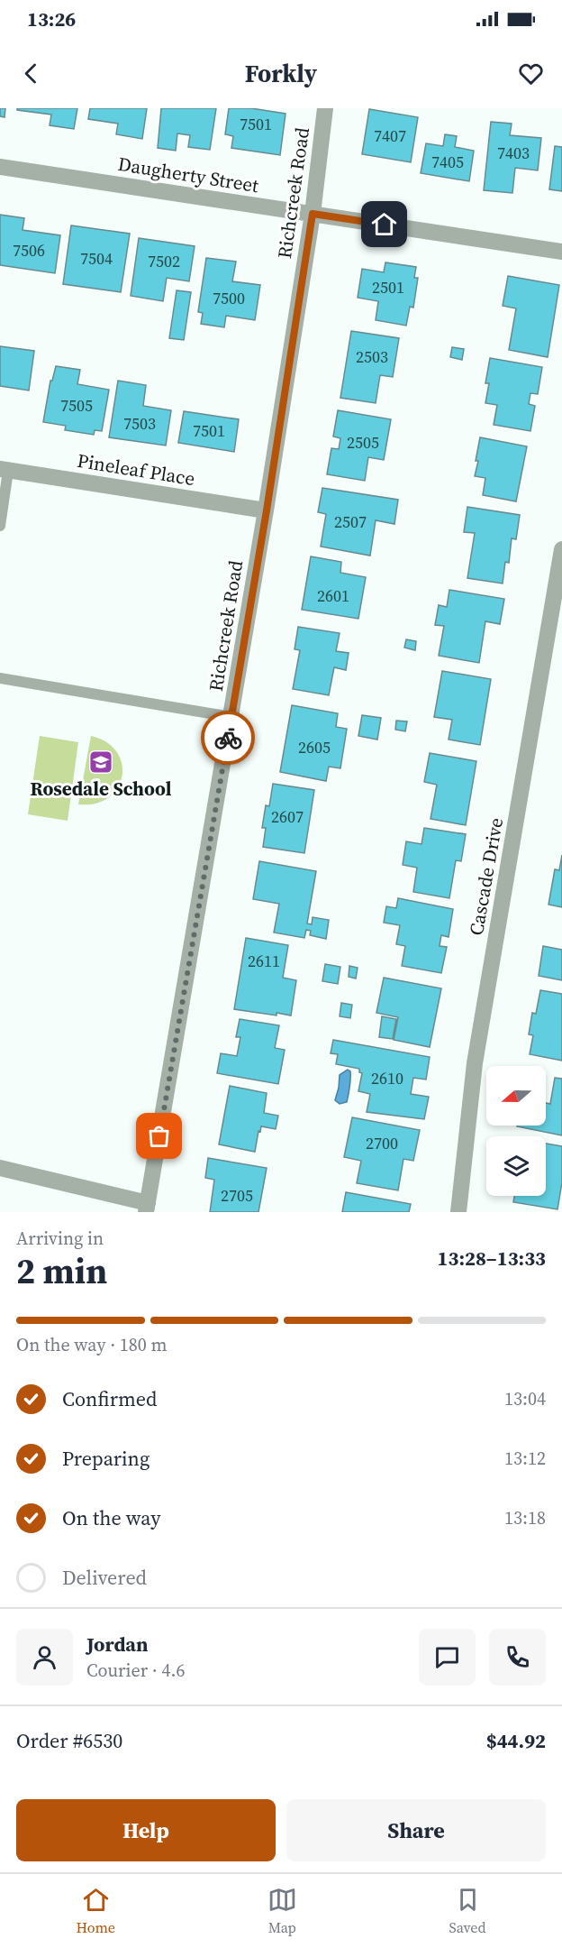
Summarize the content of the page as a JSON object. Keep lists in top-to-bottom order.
{
  "streets": {
    "street": [
      "Daugherty Street",
      "Richcreek Road",
      "Pineleaf Place",
      "Cascade Drive"
    ]
  },
  "crossings": [
    ["Daugherty Street", "Richcreek Road"],
    ["Richcreek Road", "Pineleaf Place"]
  ],
  "places": {
    "school or university": ["Rosedale School"]
  },
  "house_numbers": [
    "7501",
    "7407",
    "7403",
    "7405",
    "7506",
    "7504",
    "7502",
    "2501",
    "7500",
    "2503",
    "7505",
    "7503",
    "7501",
    "2505",
    "2507",
    "2601",
    "2605",
    "2607",
    "2611",
    "2610",
    "2700",
    "2705"
  ],
  "north": "left",
  "page": {
    "status": "13:26",
    "header": "Forkly",
    "heading": ["2 min", "Arriving in", "13:28–13:33"],
    "panel": [
      "Jordan",
      "Courier · 4.6",
      "Order #6530",
      "$44.92"
    ],
    "bar": "On the way · 180 m",
    "list": [
      ["Confirmed", "13:04"],
      ["Preparing", "13:12"],
      ["On the way", "13:18"],
      "Delivered"
    ],
    "buttons": ["Help", "Share"],
    "tabs": ["Home", "Map", "Saved"]
  }
}
